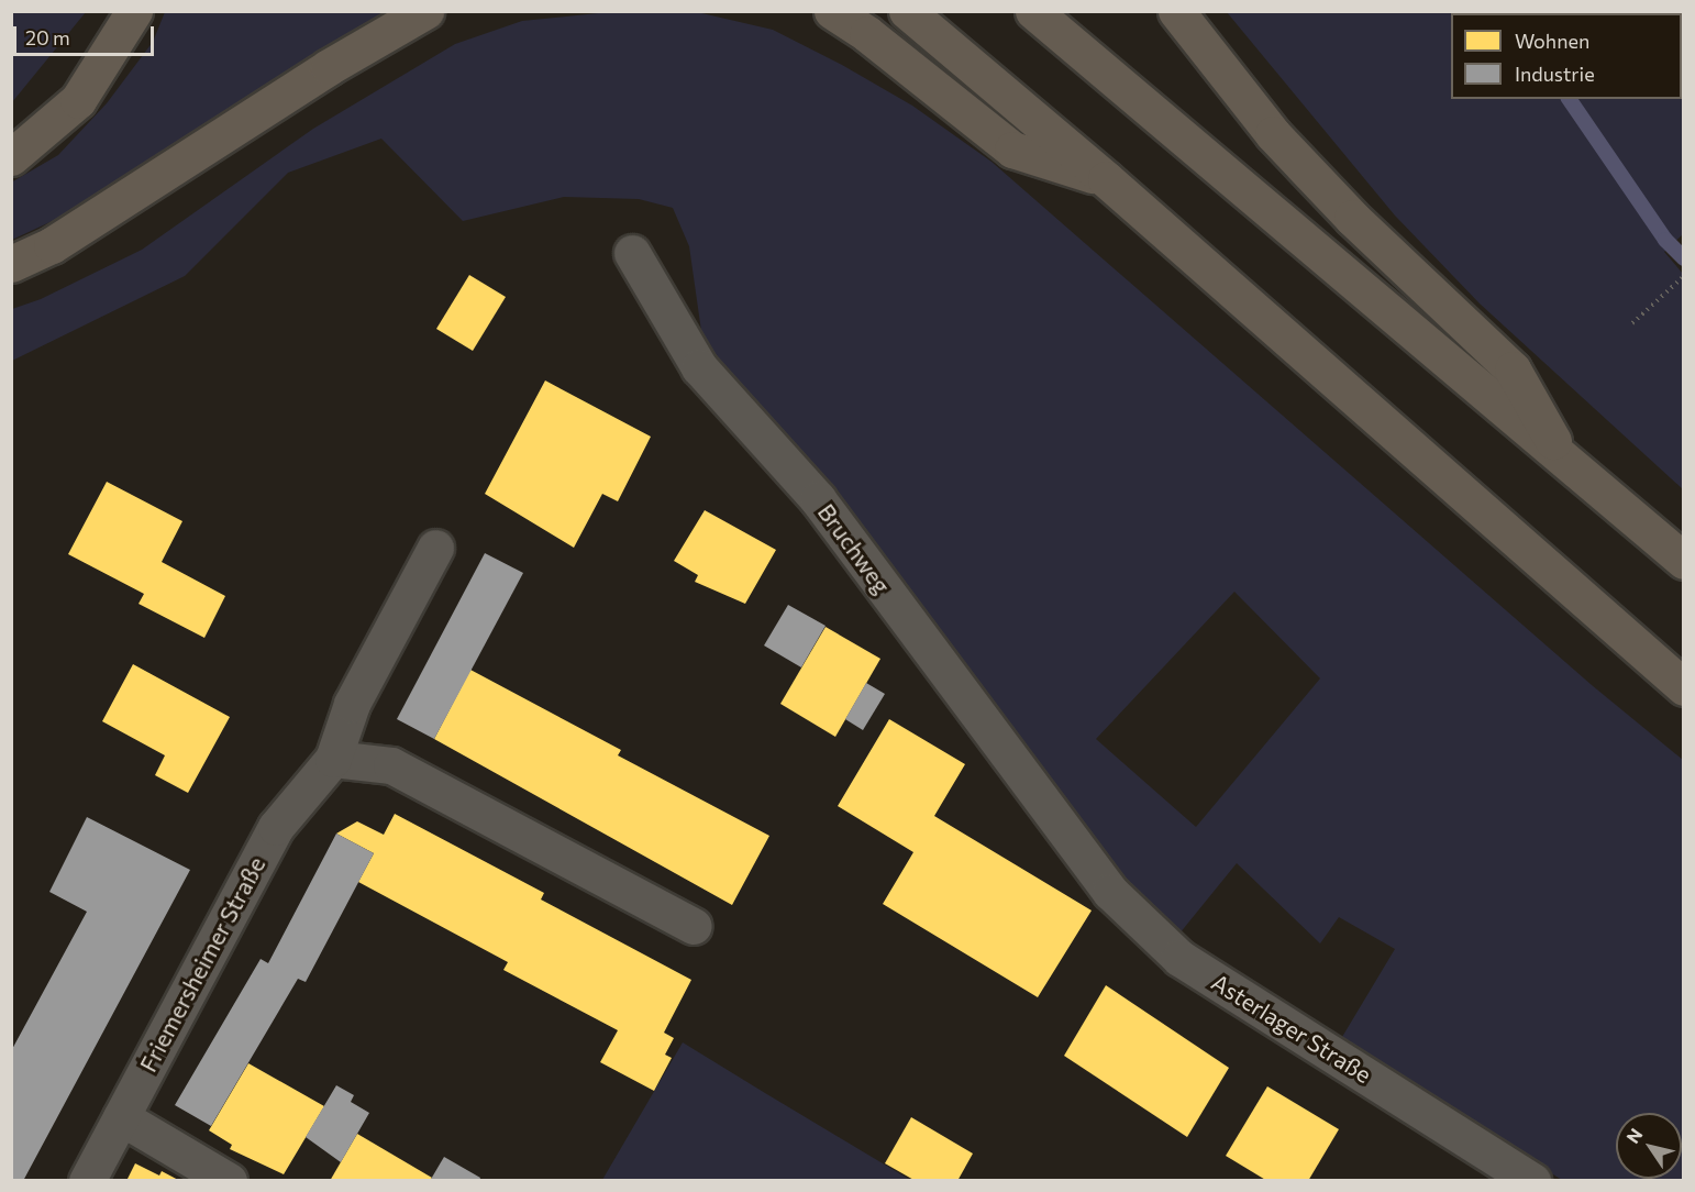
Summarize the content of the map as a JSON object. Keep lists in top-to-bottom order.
{
  "streets": {
    "street": ["Bruchweg", "Friemersheimer Straße", "Asterlager Straße"]
  },
  "crossings": [
    ["Bruchweg", "Asterlager Straße"]
  ],
  "legend": ["Wohnen", "Industrie"],
  "scale_bar": "20 m",
  "north": "top left"
}
